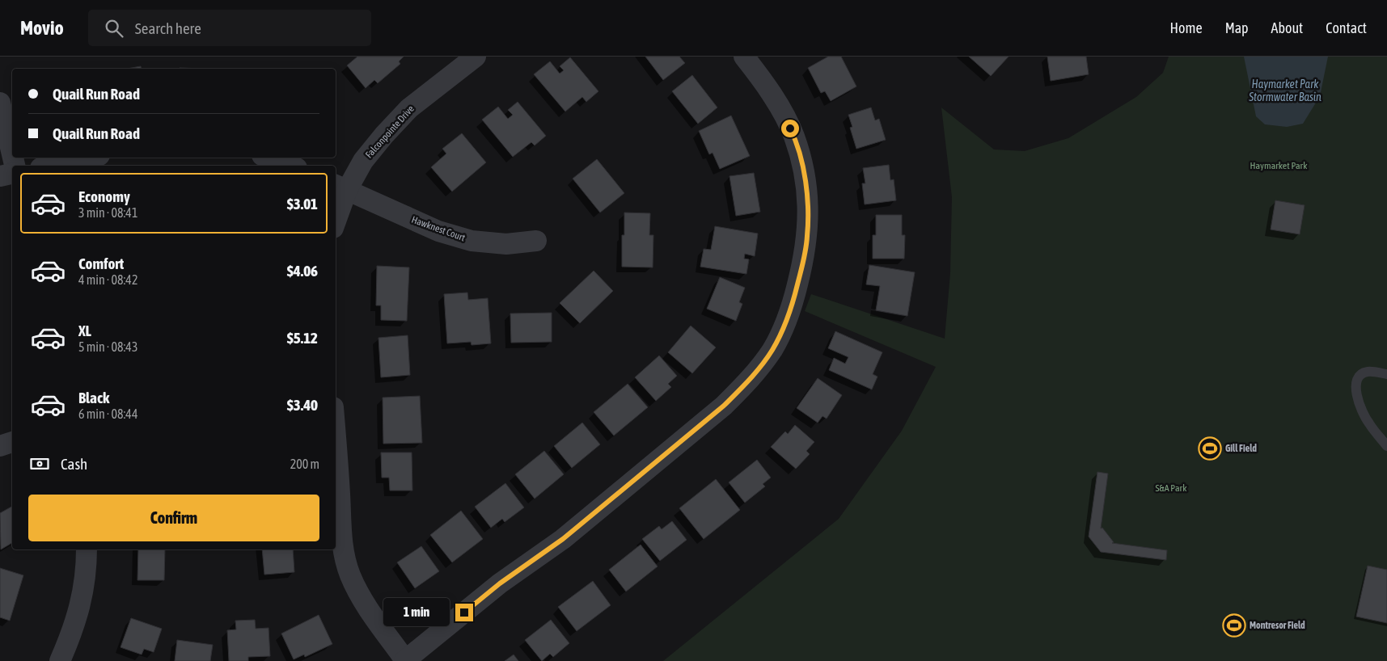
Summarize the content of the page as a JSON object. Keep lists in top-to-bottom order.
{
  "streets": {
    "street": ["Falconpointe Drive", "Hawknest Court"]
  },
  "crossings": [
    ["Falconpointe Drive", "Hawknest Court"]
  ],
  "water": ["Haymarket Park Stormwater Basin"],
  "parks": ["Haymarket Park", "S&A Park"],
  "places": {
    "sports": ["Gill Field", "Montresor Field"]
  },
  "page": {
    "header": "Movio",
    "search": "Search here",
    "nav": [
      "Home",
      "Map",
      "About",
      "Contact"
    ],
    "banner": ["Quail Run Road", "Quail Run Road"],
    "list": [
      {
        "name": "Economy",
        "note": "3 min · 08:41",
        "value": "$3.01"
      },
      {
        "name": "Comfort",
        "note": "4 min · 08:42",
        "value": "$4.06"
      },
      {
        "name": "XL",
        "note": "5 min · 08:43",
        "value": "$5.12"
      },
      {
        "name": "Black",
        "note": "6 min · 08:44",
        "value": "$3.40"
      }
    ],
    "pay": ["Cash", "200 m"],
    "buttons": "Confirm",
    "bubble": "1 min"
  }
}
